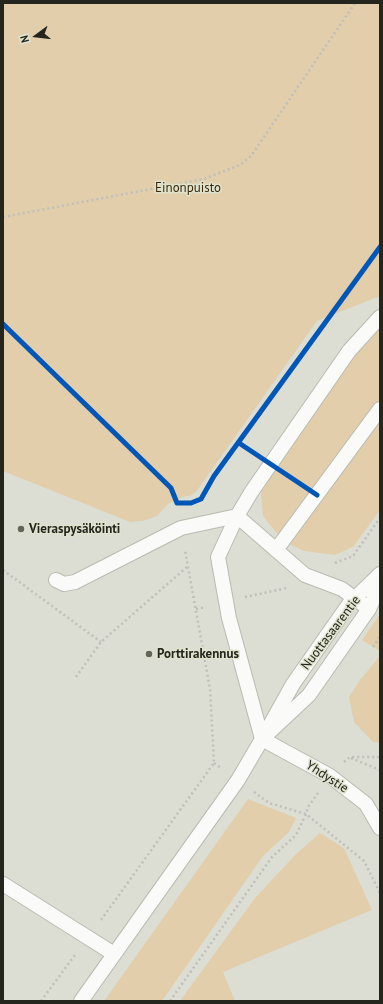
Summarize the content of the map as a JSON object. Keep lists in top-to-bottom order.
{
  "streets": {
    "lane": ["Nuottasaarentie", "Yhdystie"]
  },
  "crossings": [
    ["Nuottasaarentie", "Yhdystie"]
  ],
  "parks": ["Einonpuisto"],
  "places": ["Vieraspysäköinti", "Porttirakennus"],
  "north": "left"
}
